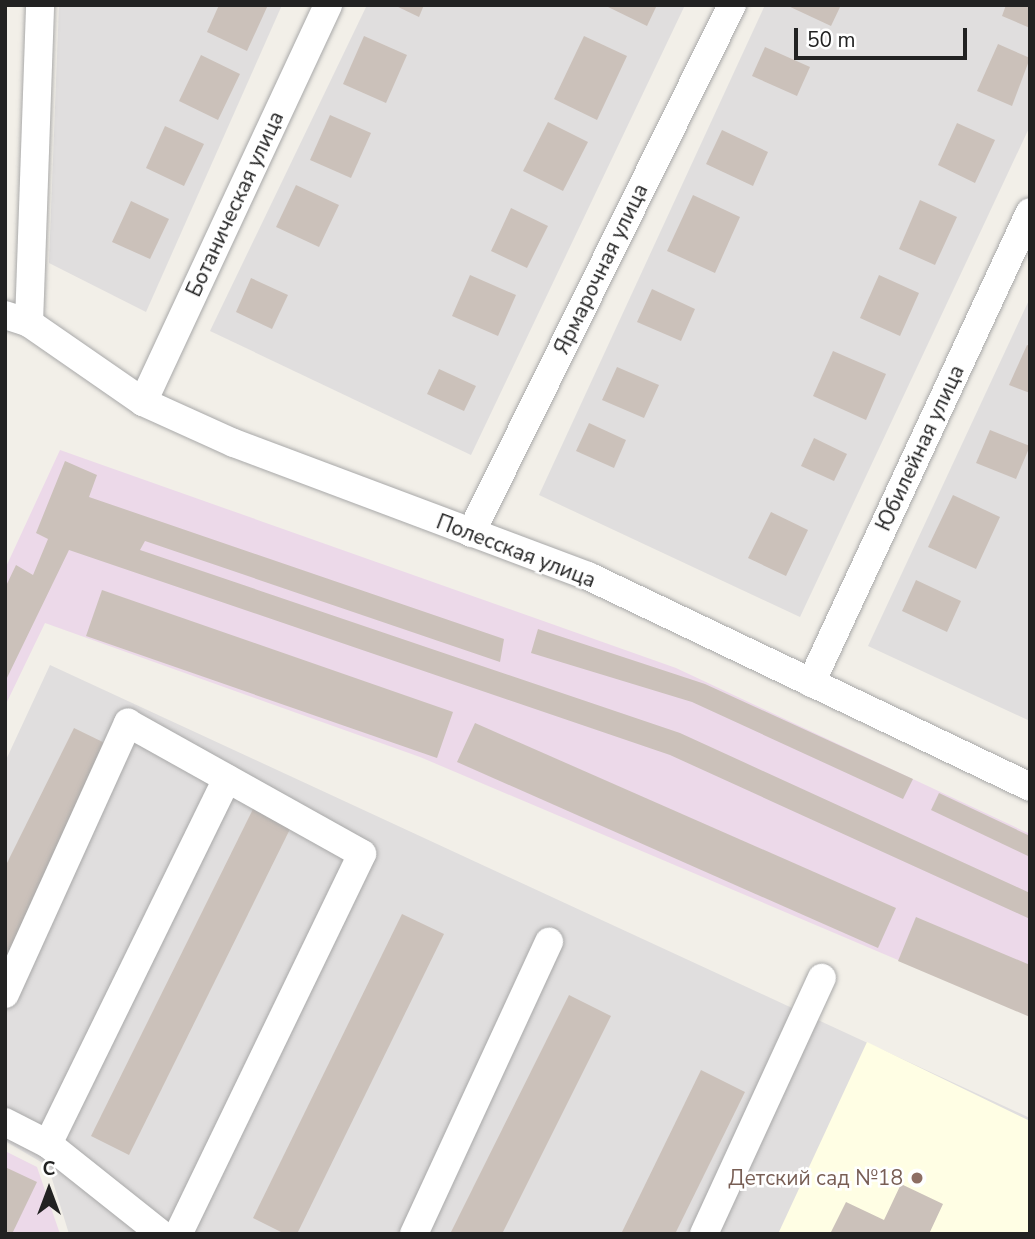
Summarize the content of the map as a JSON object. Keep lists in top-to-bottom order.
{
  "streets": {
    "street": [
      "Ботаническая улица",
      "Ярмарочная улица",
      "Юбилейная улица",
      "Полесская улица"
    ]
  },
  "crossings": [
    ["Ботаническая улица", "Полесская улица"],
    ["Ярмарочная улица", "Полесская улица"],
    ["Юбилейная улица", "Полесская улица"]
  ],
  "places": ["Детский сад №18"],
  "scale_bar": "50 m",
  "north": "top"
}
